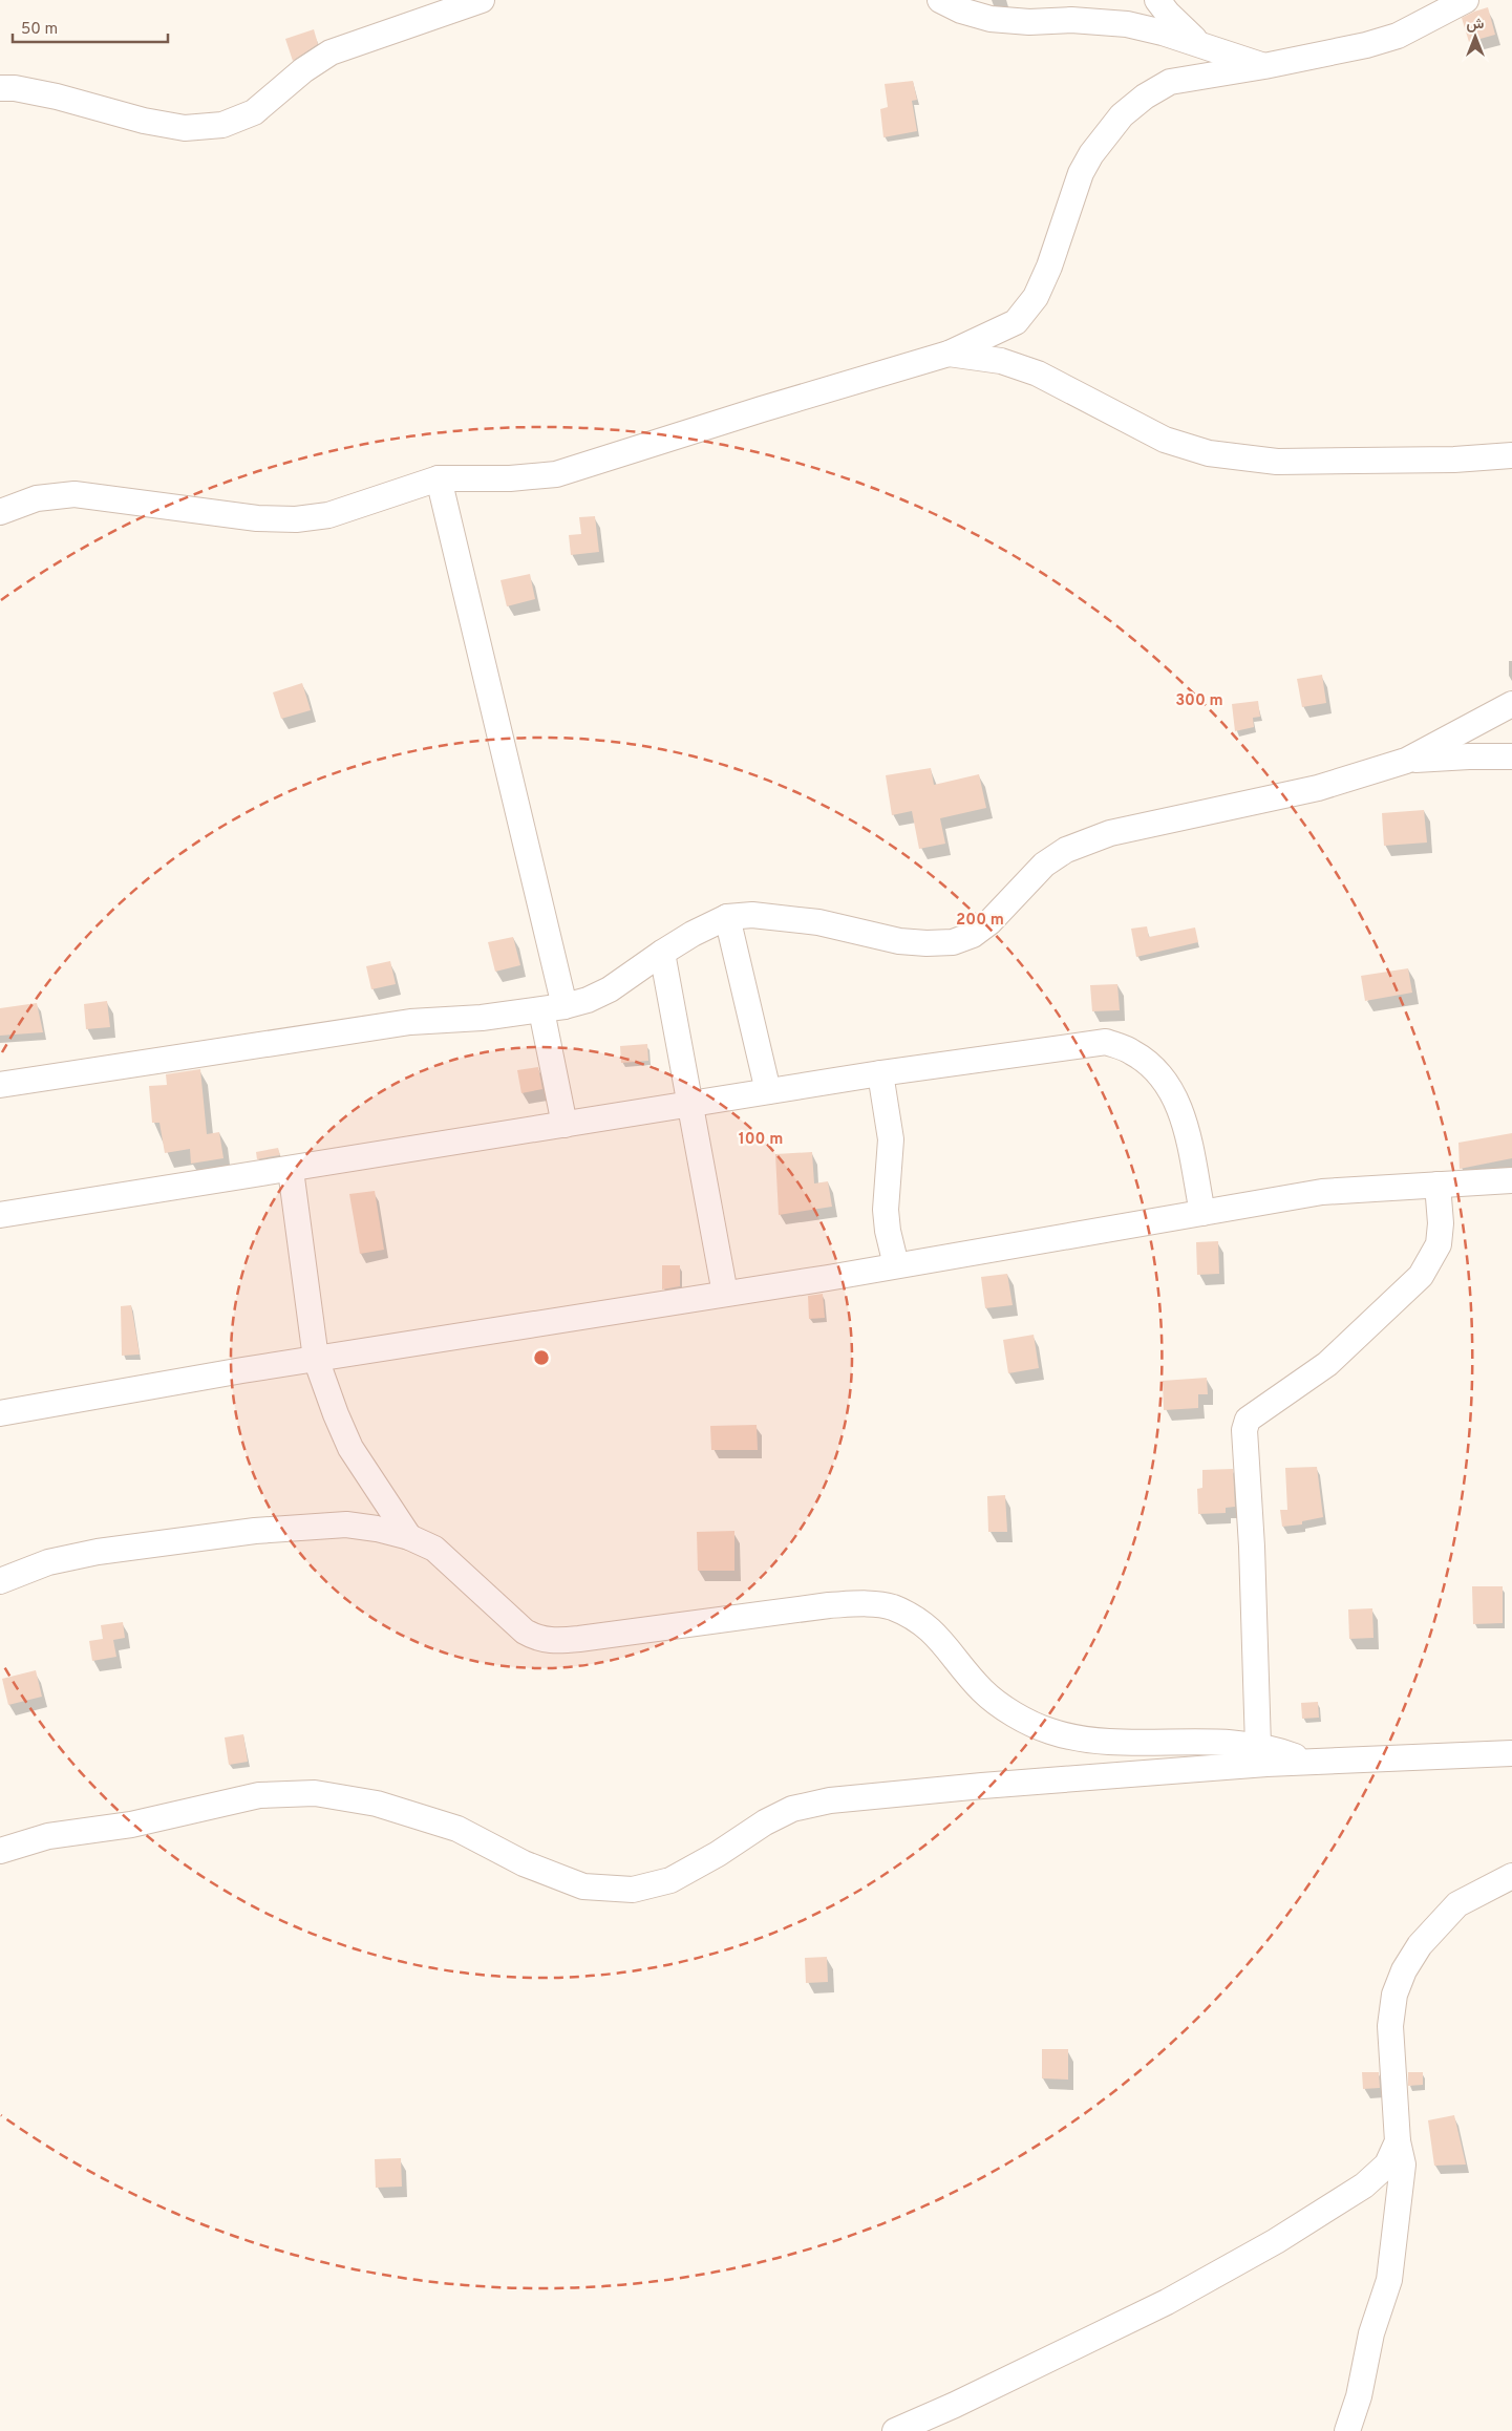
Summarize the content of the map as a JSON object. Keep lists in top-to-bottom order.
{
  "scale_bar": "50 m",
  "north": "top",
  "rings": ["300 m", "200 m", "100 m"]
}
